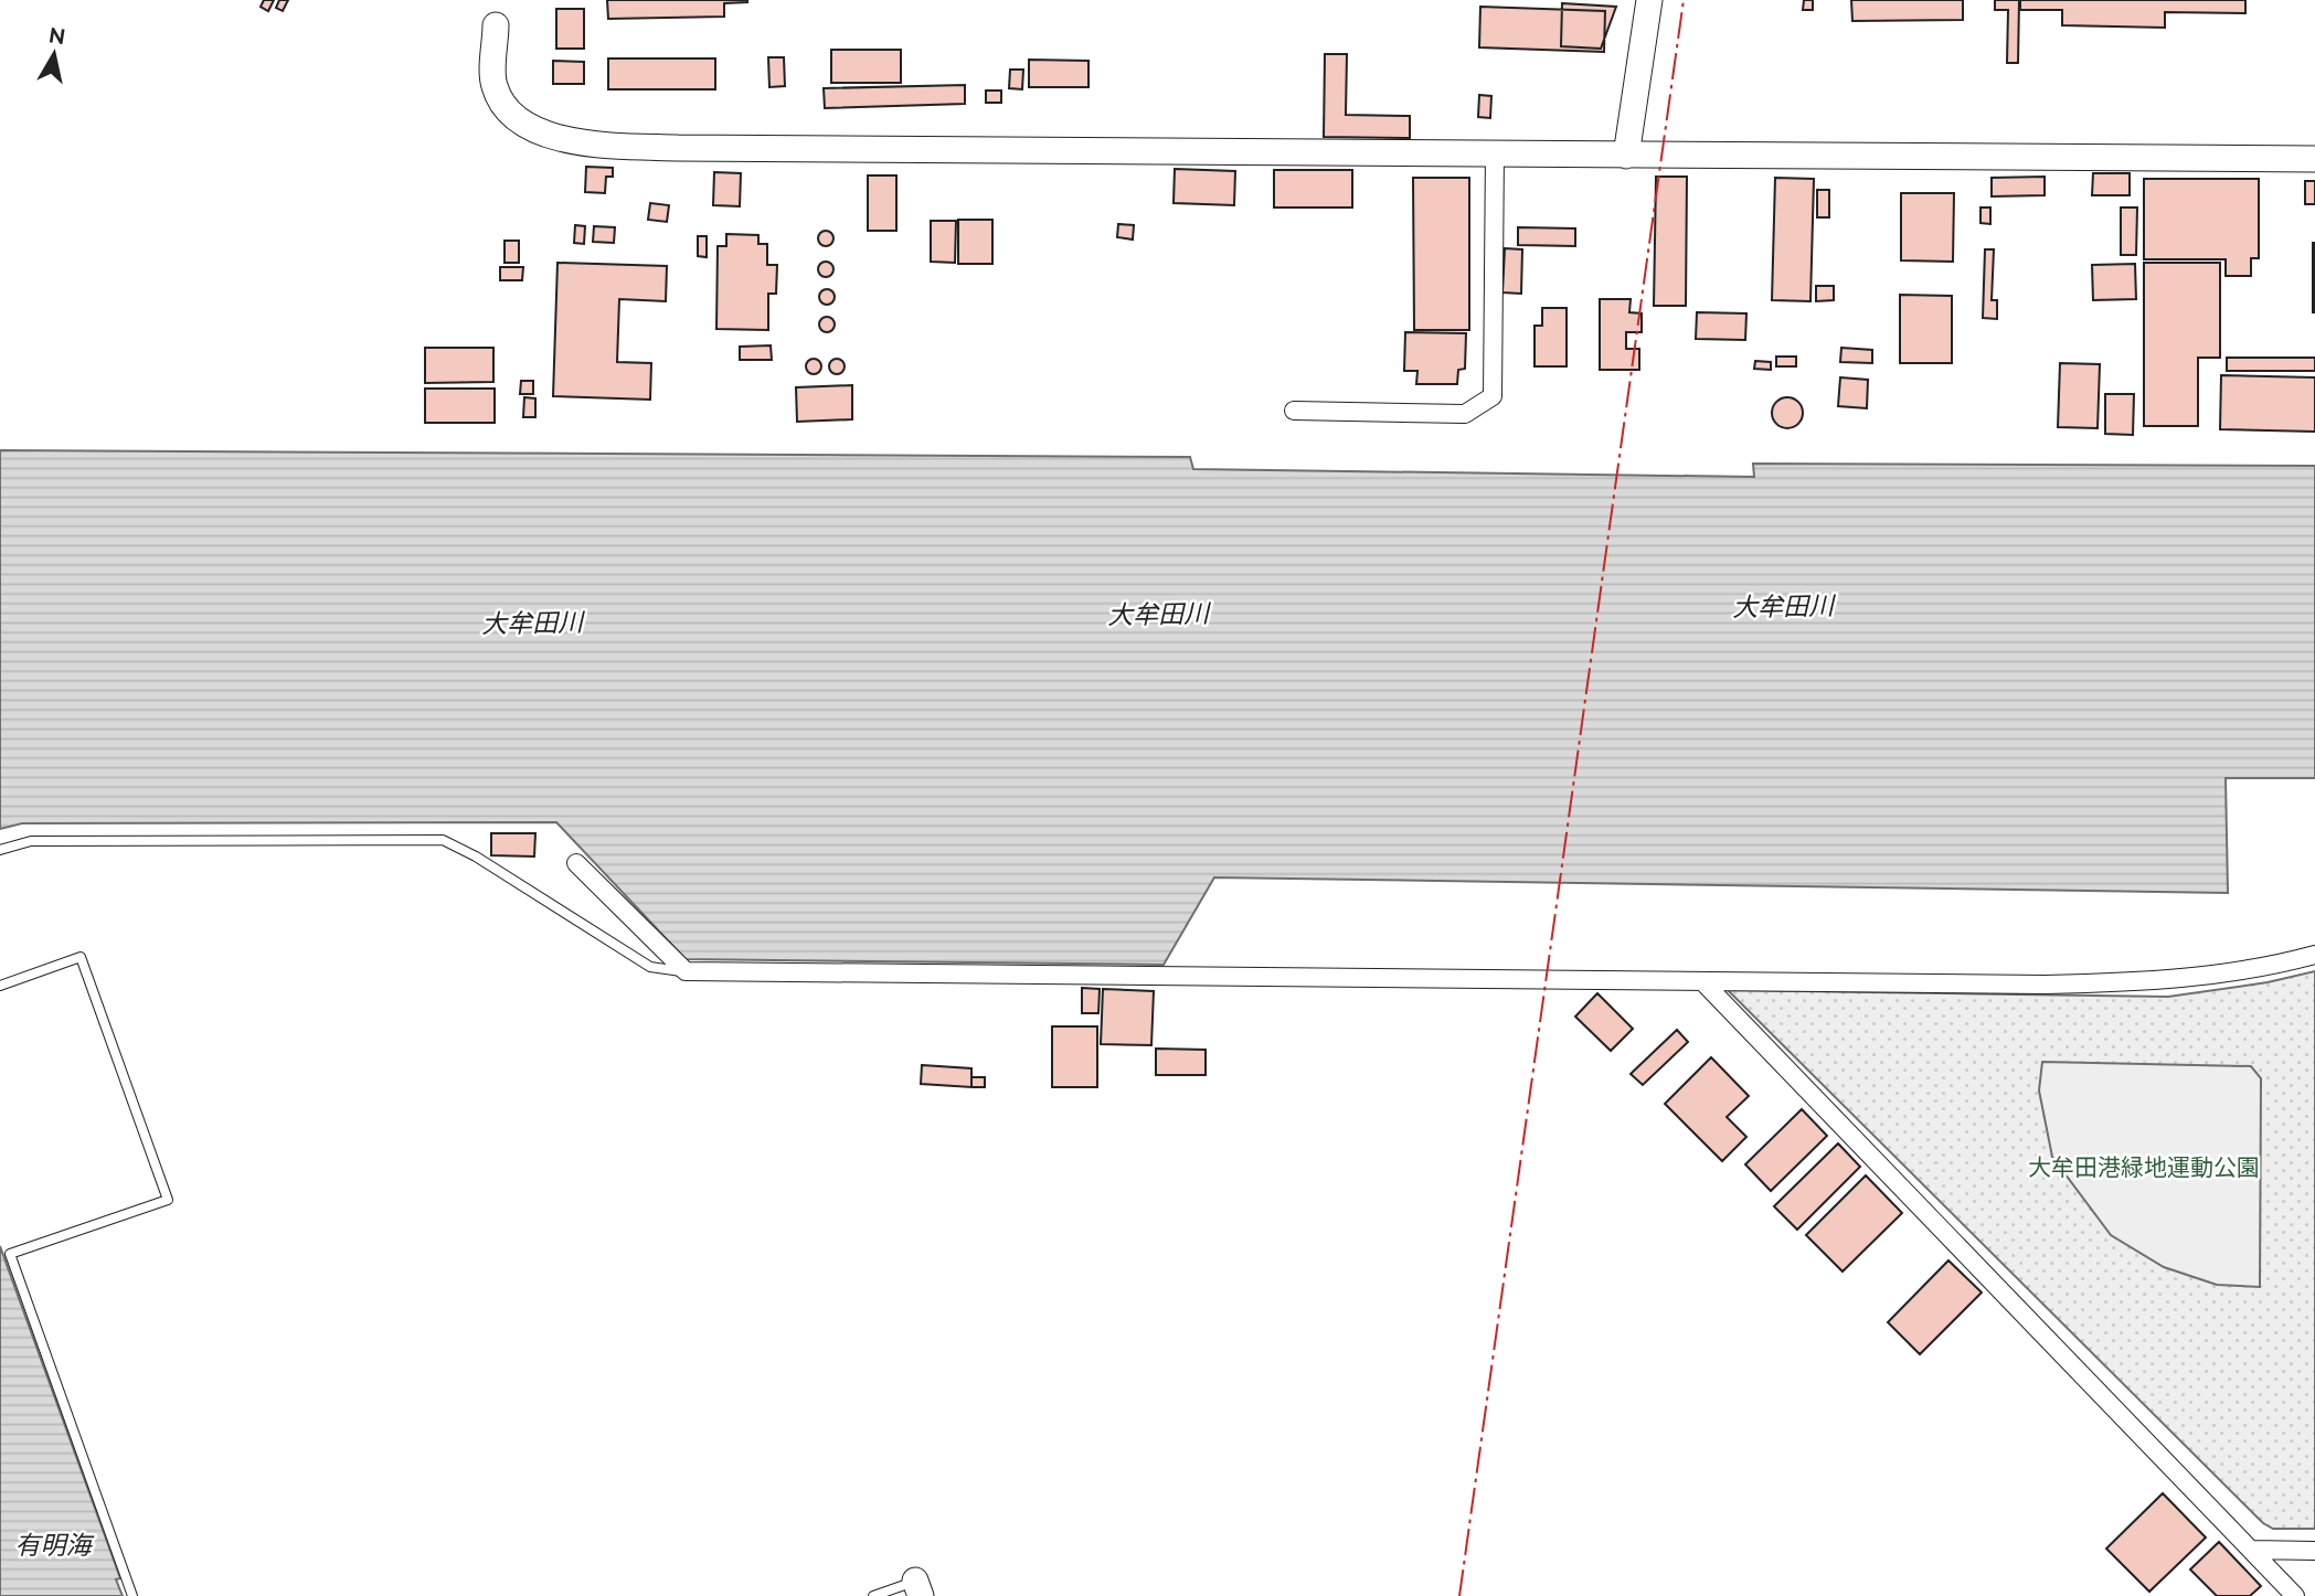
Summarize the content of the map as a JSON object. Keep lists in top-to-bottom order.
{
  "water": ["大牟田川", "有明海"],
  "parks": ["大牟田港緑地運動公園"],
  "north": "top"
}
